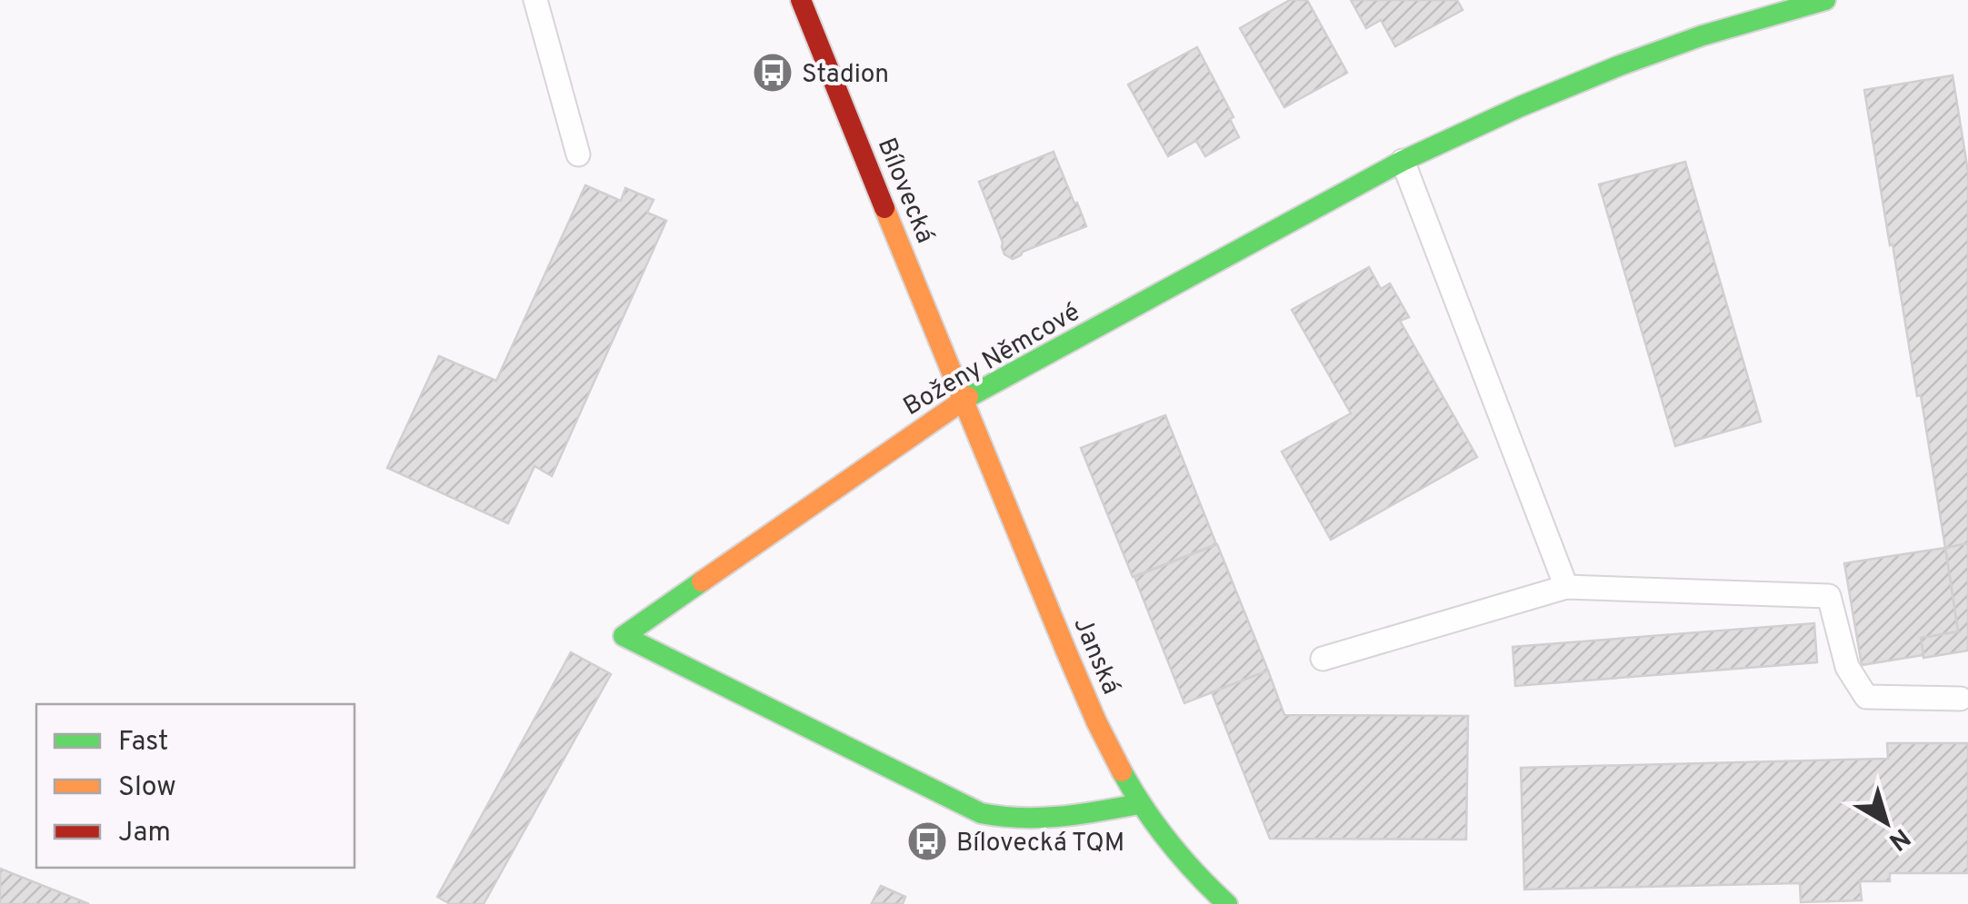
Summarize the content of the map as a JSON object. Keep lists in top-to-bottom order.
{
  "streets": {
    "street": ["Bílovecká", "Boženy Němcové", "Janská"]
  },
  "crossings": [
    ["Bílovecká", "Boženy Němcové"],
    ["Bílovecká", "Janská"],
    ["Boženy Němcové", "Janská"]
  ],
  "places": {
    "bus stop": ["Stadion", "Bílovecká TQM"]
  },
  "legend": ["Fast", "Slow", "Jam"],
  "north": "bottom right"
}
